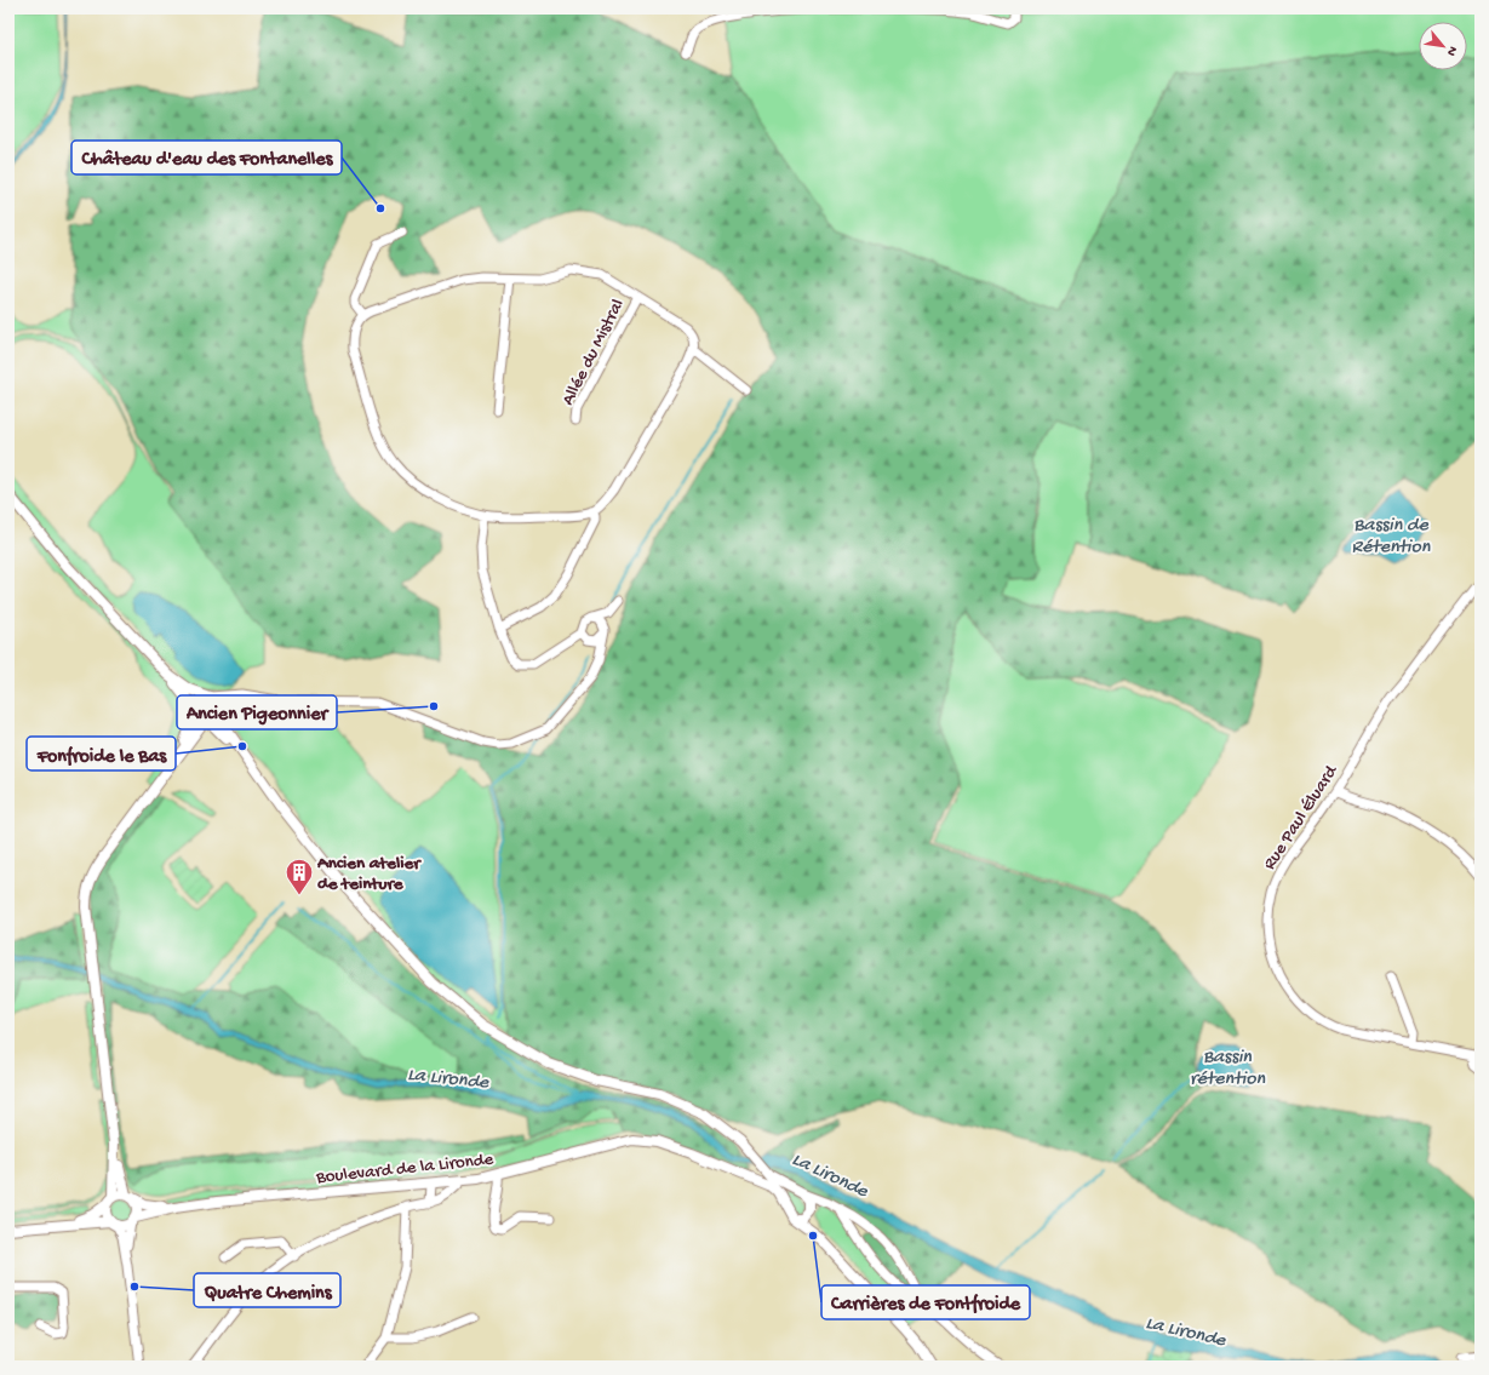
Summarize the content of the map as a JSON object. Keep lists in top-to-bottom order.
{
  "streets": {
    "street": ["Allée du Mistral", "Rue Paul Éluard", "Boulevard de la Lironde"]
  },
  "water": ["Bassin de Rétention", "Bassin rétention", "La Lironde"],
  "places": {
    "other": [
      "Château d'eau des Fontanelles",
      "Ancien Pigeonnier",
      "Fonfroide le Bas",
      "Carrières de Fontfroide",
      "Quatre Chemins"
    ],
    "building": ["Ancien atelier de teinture"]
  },
  "north": "bottom right"
}
